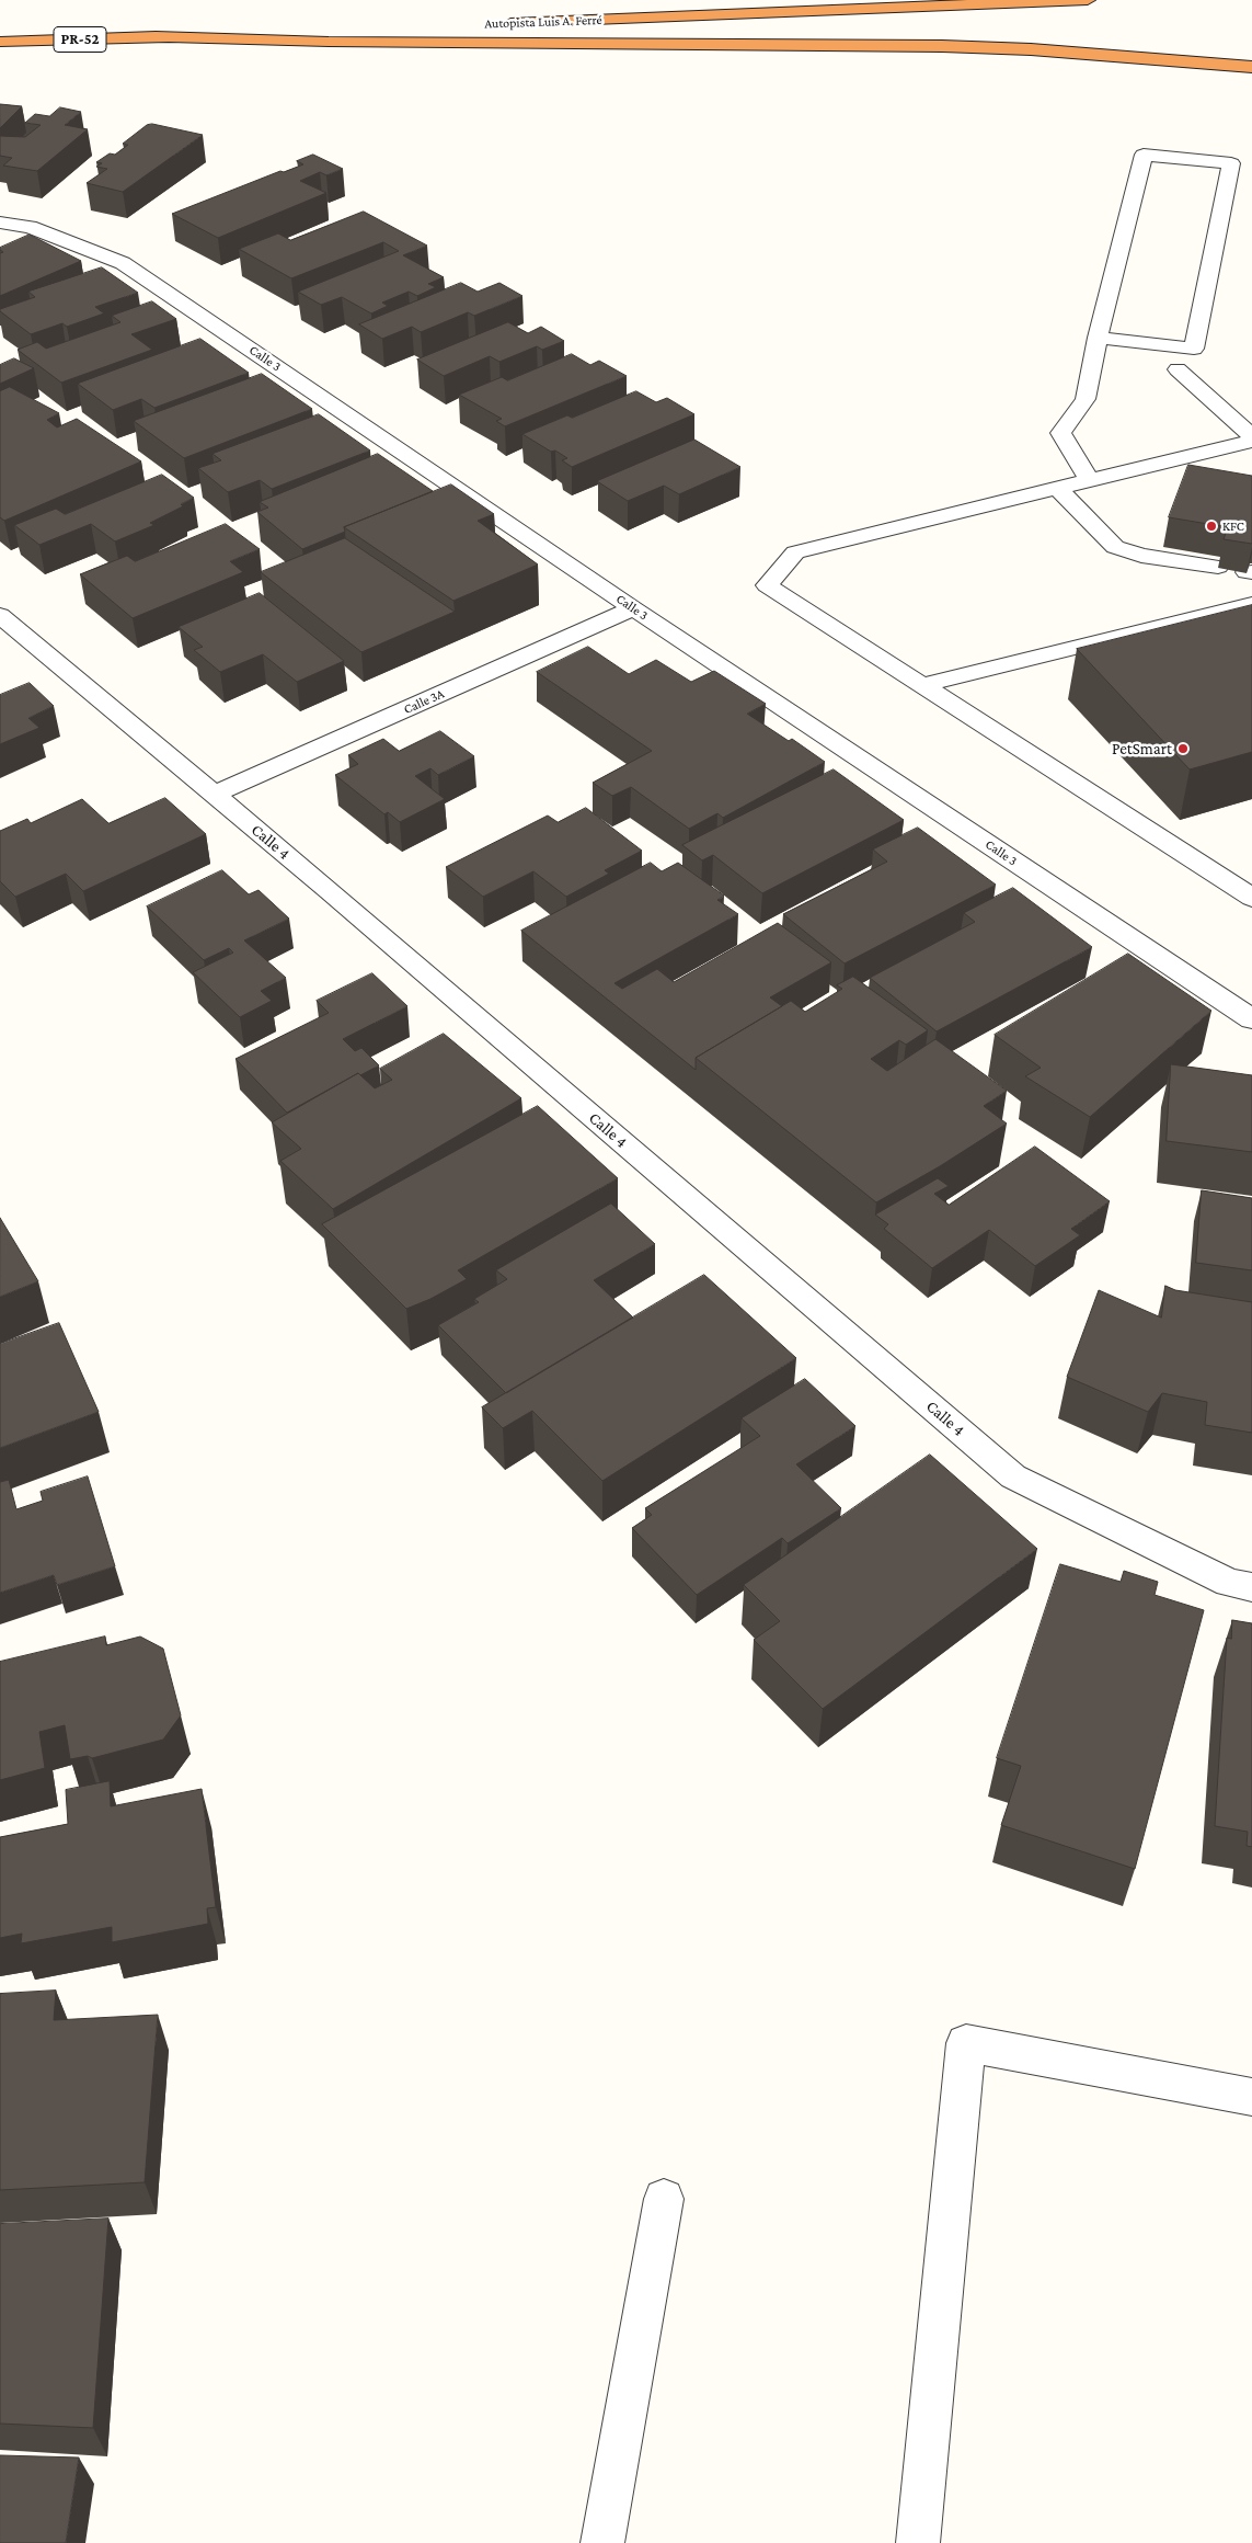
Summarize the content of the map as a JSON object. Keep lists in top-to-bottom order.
{
  "streets": {
    "highway": ["Autopista Luis A. Ferré", "PR-52"],
    "street": ["Calle 3", "Calle 3A", "Calle 4"]
  },
  "crossings": [
    ["Calle 3", "Calle 3A"],
    ["Calle 3A", "Calle 4"]
  ],
  "places": ["KFC", "PetSmart"]
}
